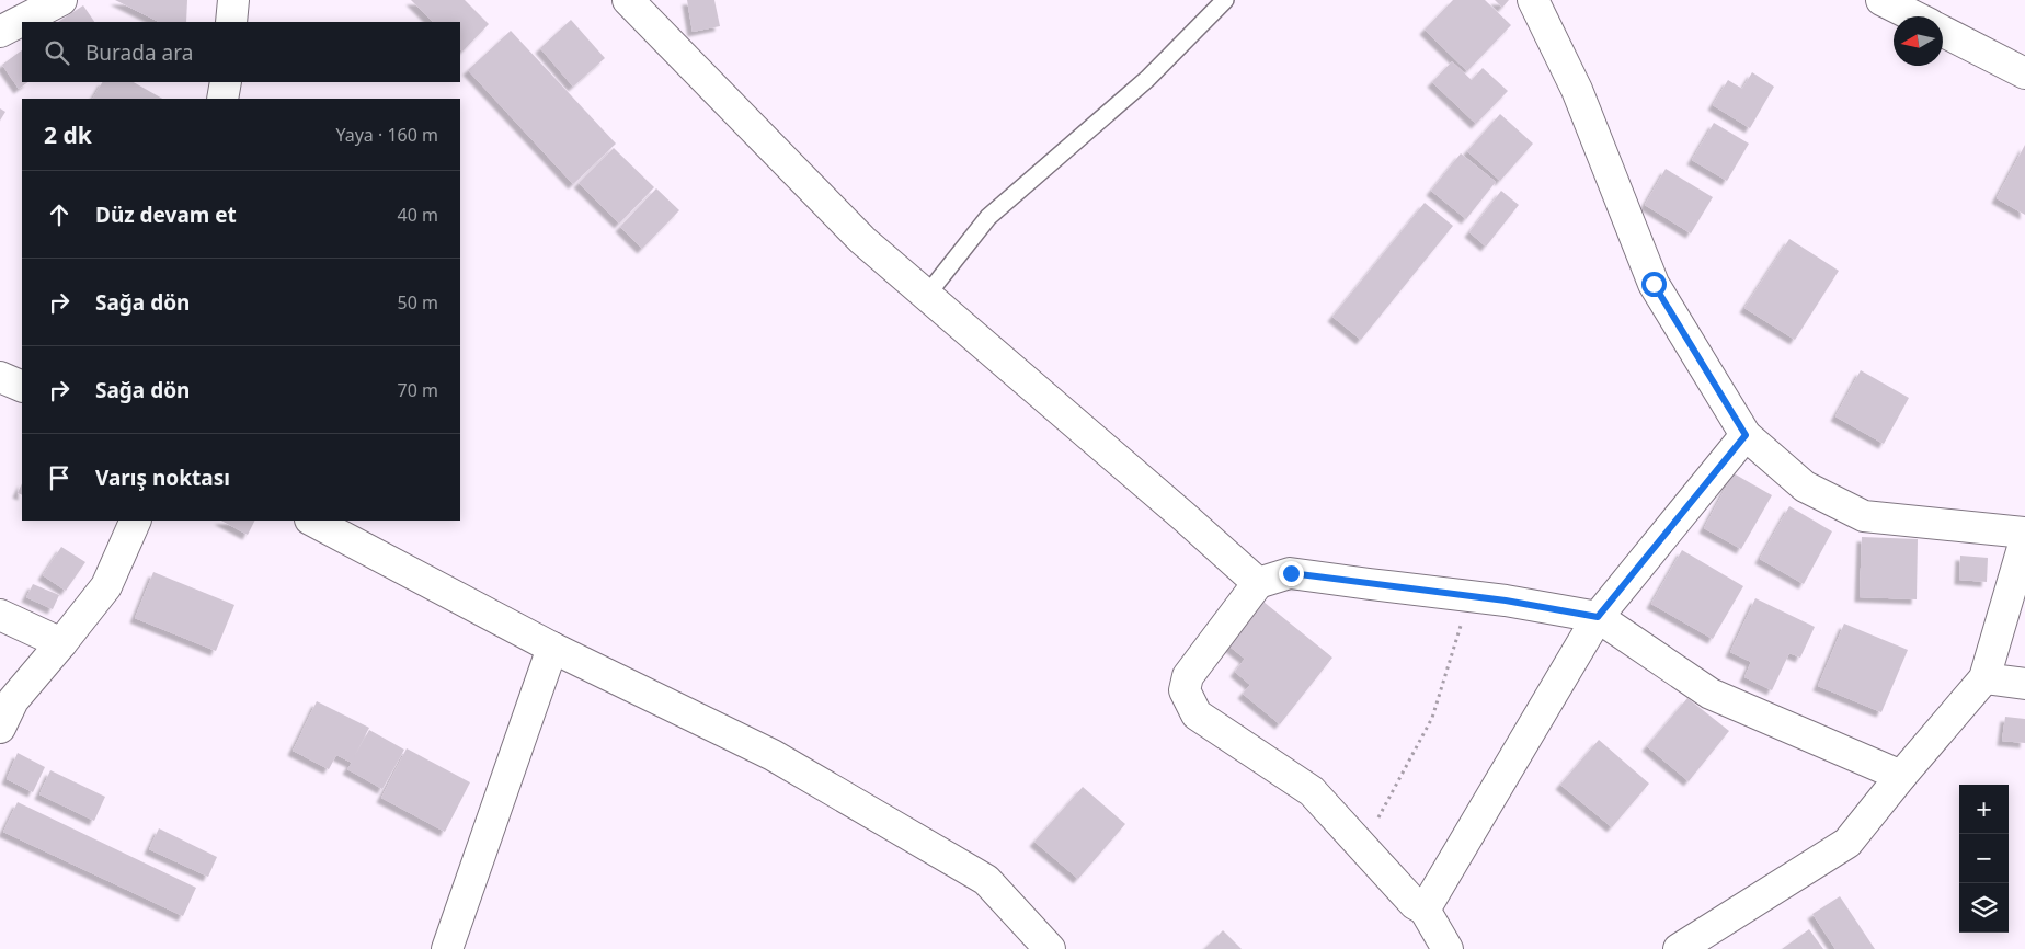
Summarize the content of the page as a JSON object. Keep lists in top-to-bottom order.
{
  "north": "left",
  "page": {
    "search": "Burada ara",
    "heading": ["2 dk", "Yaya · 160 m"],
    "list": [
      ["Düz devam et", "40 m"],
      ["Sağa dön", "50 m"],
      ["Sağa dön", "70 m"],
      "Varış noktası"
    ],
    "map_buttons": ["+", "−"]
  }
}
